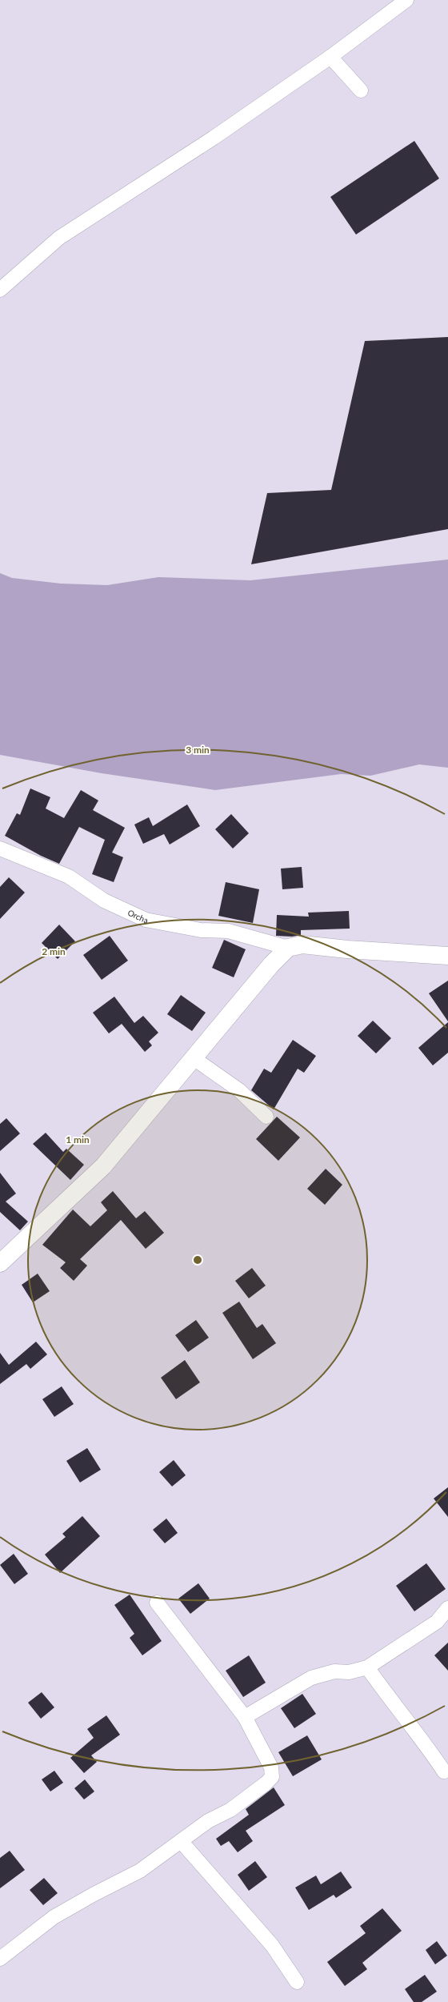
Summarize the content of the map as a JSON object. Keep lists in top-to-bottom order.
{
  "streets": {
    "street": ["Orcha"]
  },
  "rings": ["3 min", "2 min", "1 min"]
}
